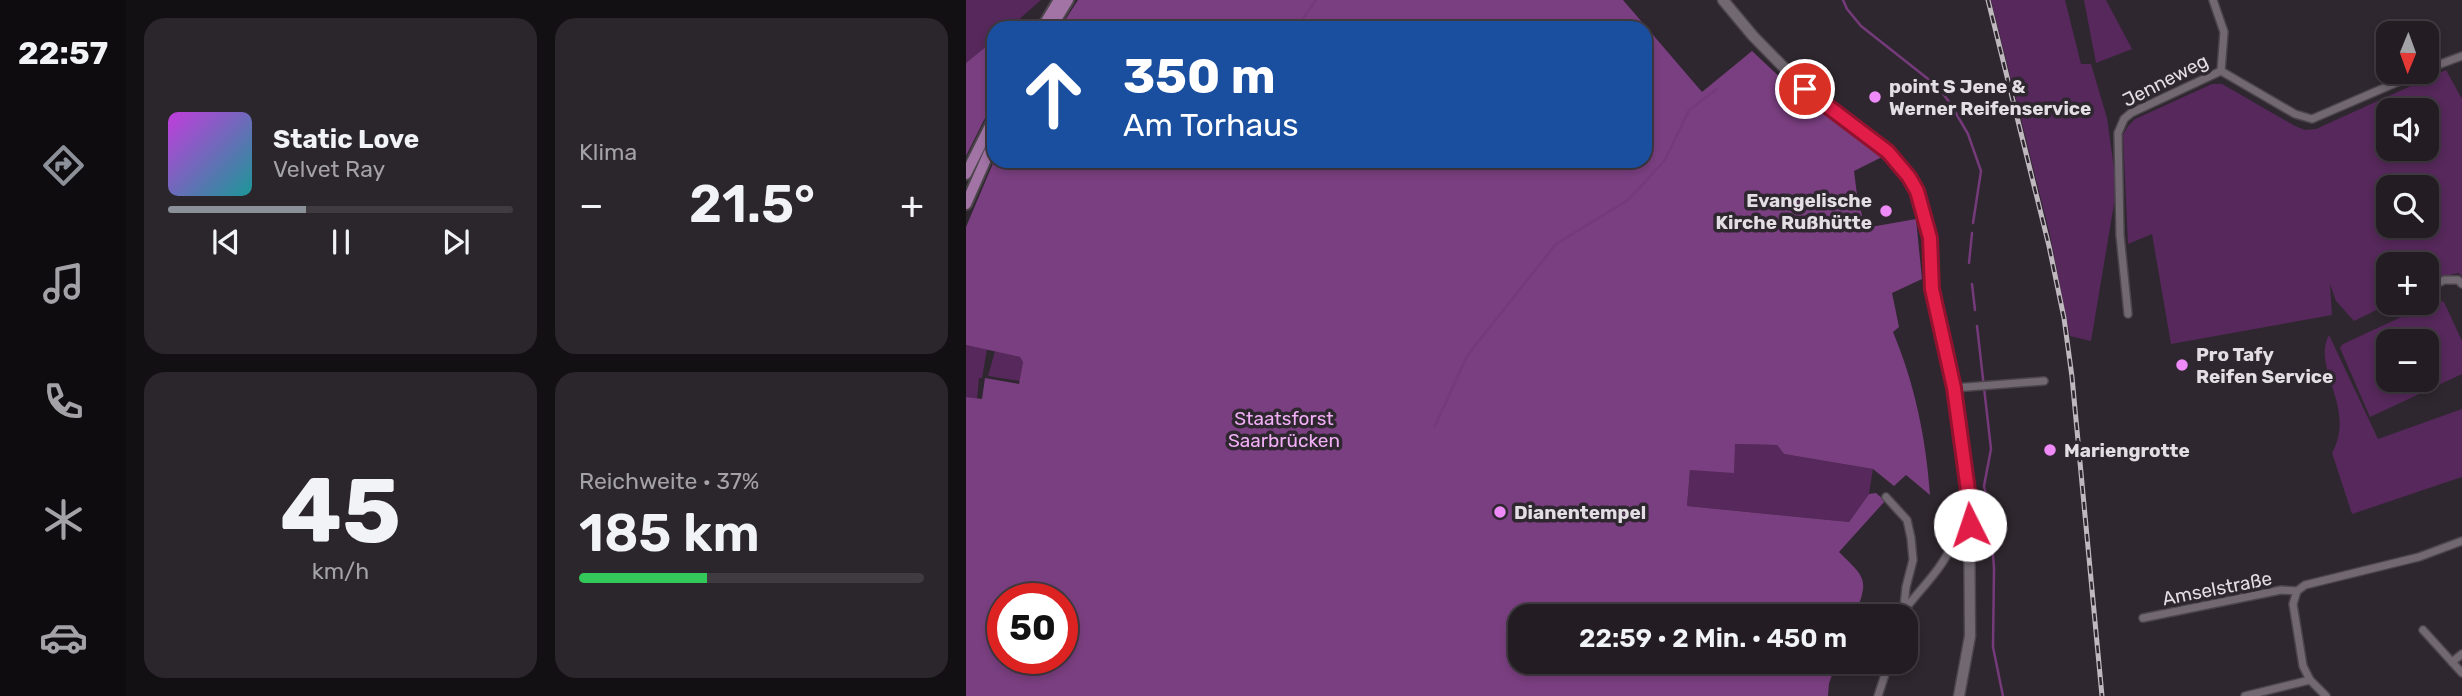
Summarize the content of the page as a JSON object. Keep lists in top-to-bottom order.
{
  "streets": {
    "street": ["Jenneweg", "Amselstraße"]
  },
  "parks": ["Staatsforst Saarbrücken"],
  "places": [
    "point S Jene & Werner Reifenservice",
    "Evangelische Kirche Rußhütte",
    "Pro Tafy Reifen Service",
    "Mariengrotte",
    "Dianentempel"
  ],
  "north": "bottom",
  "page": {
    "tabs": "22:57",
    "tile": [
      "Klima",
      ["45", "km/h"],
      ["Reichweite · 37%", "185 km"]
    ],
    "map_buttons": ["+", "−"],
    "turn": ["350 m", "Am Torhaus"],
    "song": ["Static Love", "Velvet Ray"],
    "heat": ["−", "21.5°", "+"],
    "limit": "50",
    "trip": "22:59 · 2 Min. · 450 m"
  }
}
